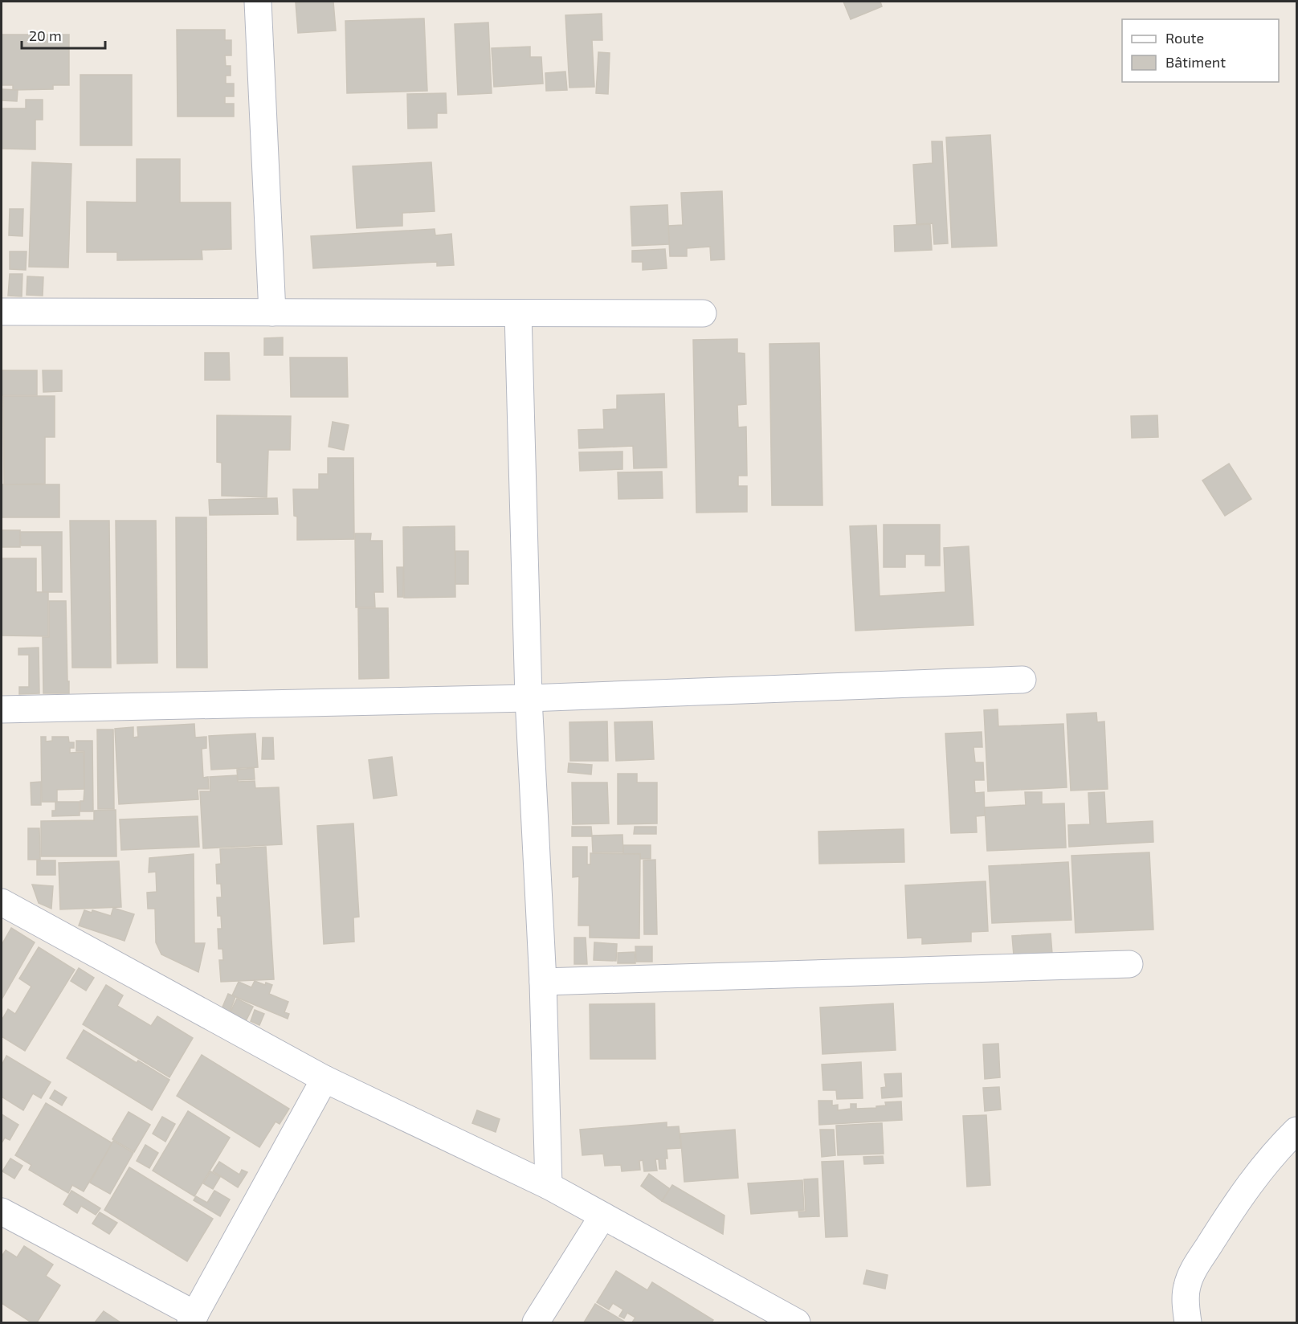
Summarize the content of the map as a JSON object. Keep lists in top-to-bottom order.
{
  "legend": ["Route", "Bâtiment"],
  "scale_bar": "20 m"
}
